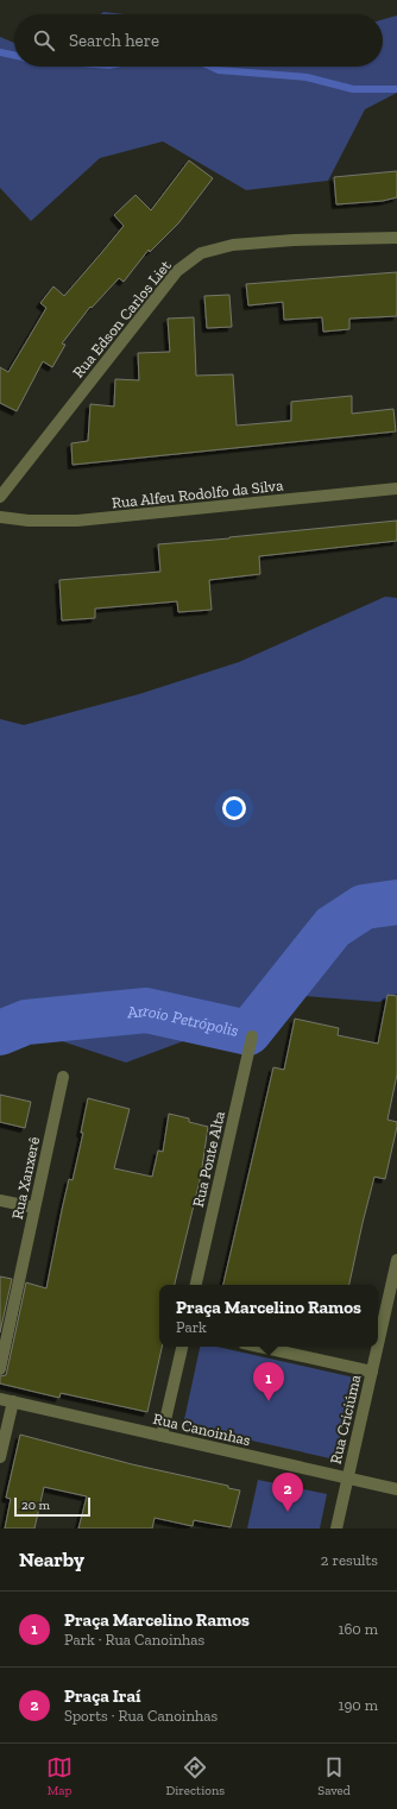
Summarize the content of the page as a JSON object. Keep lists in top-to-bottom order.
{
  "streets": {
    "street": [
      "Rua Edson Carlos Liet",
      "Rua Alfeu Rodolfo da Silva",
      "Rua Ponte Alta",
      "Rua Xanxerê",
      "Rua Criciúma",
      "Rua Canoinhas"
    ]
  },
  "crossings": [
    ["Rua Criciúma", "Rua Canoinhas"]
  ],
  "water": ["Arroio Petrópolis"],
  "scale_bar": "20 m",
  "page": {
    "search": "Search here",
    "popup": ["Praça Marcelino Ramos", "Park"],
    "pins": ["1", "2"],
    "scale": "20 m",
    "heading": ["Nearby", "2 results"],
    "list": [
      {
        "mark": "1",
        "name": "Praça Marcelino Ramos",
        "note": "Park · Rua Canoinhas",
        "value": "160 m"
      },
      {
        "mark": "2",
        "name": "Praça Iraí",
        "note": "Sports · Rua Canoinhas",
        "value": "190 m"
      }
    ],
    "nav": ["Map", "Directions", "Saved"]
  }
}
